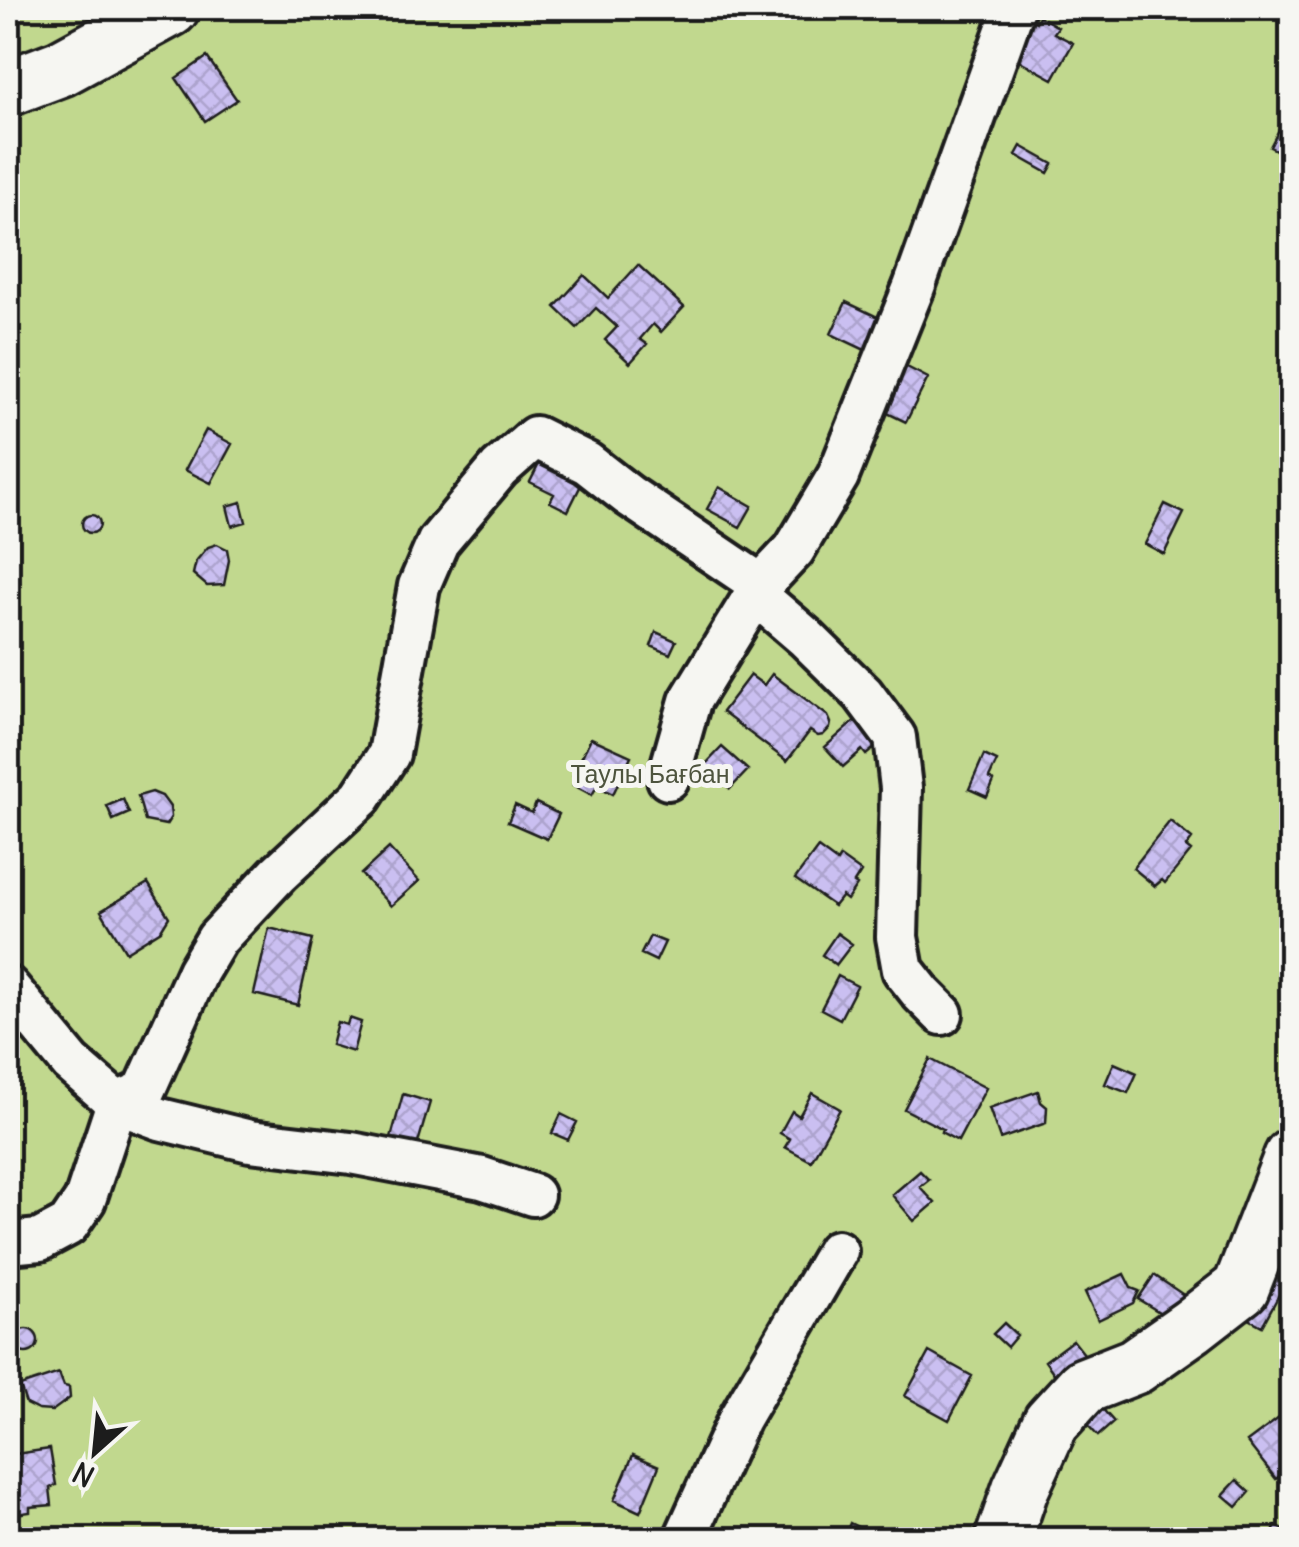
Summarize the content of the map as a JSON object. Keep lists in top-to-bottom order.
{
  "parks": ["Таулы Бағбан"],
  "north": "bottom left"
}
